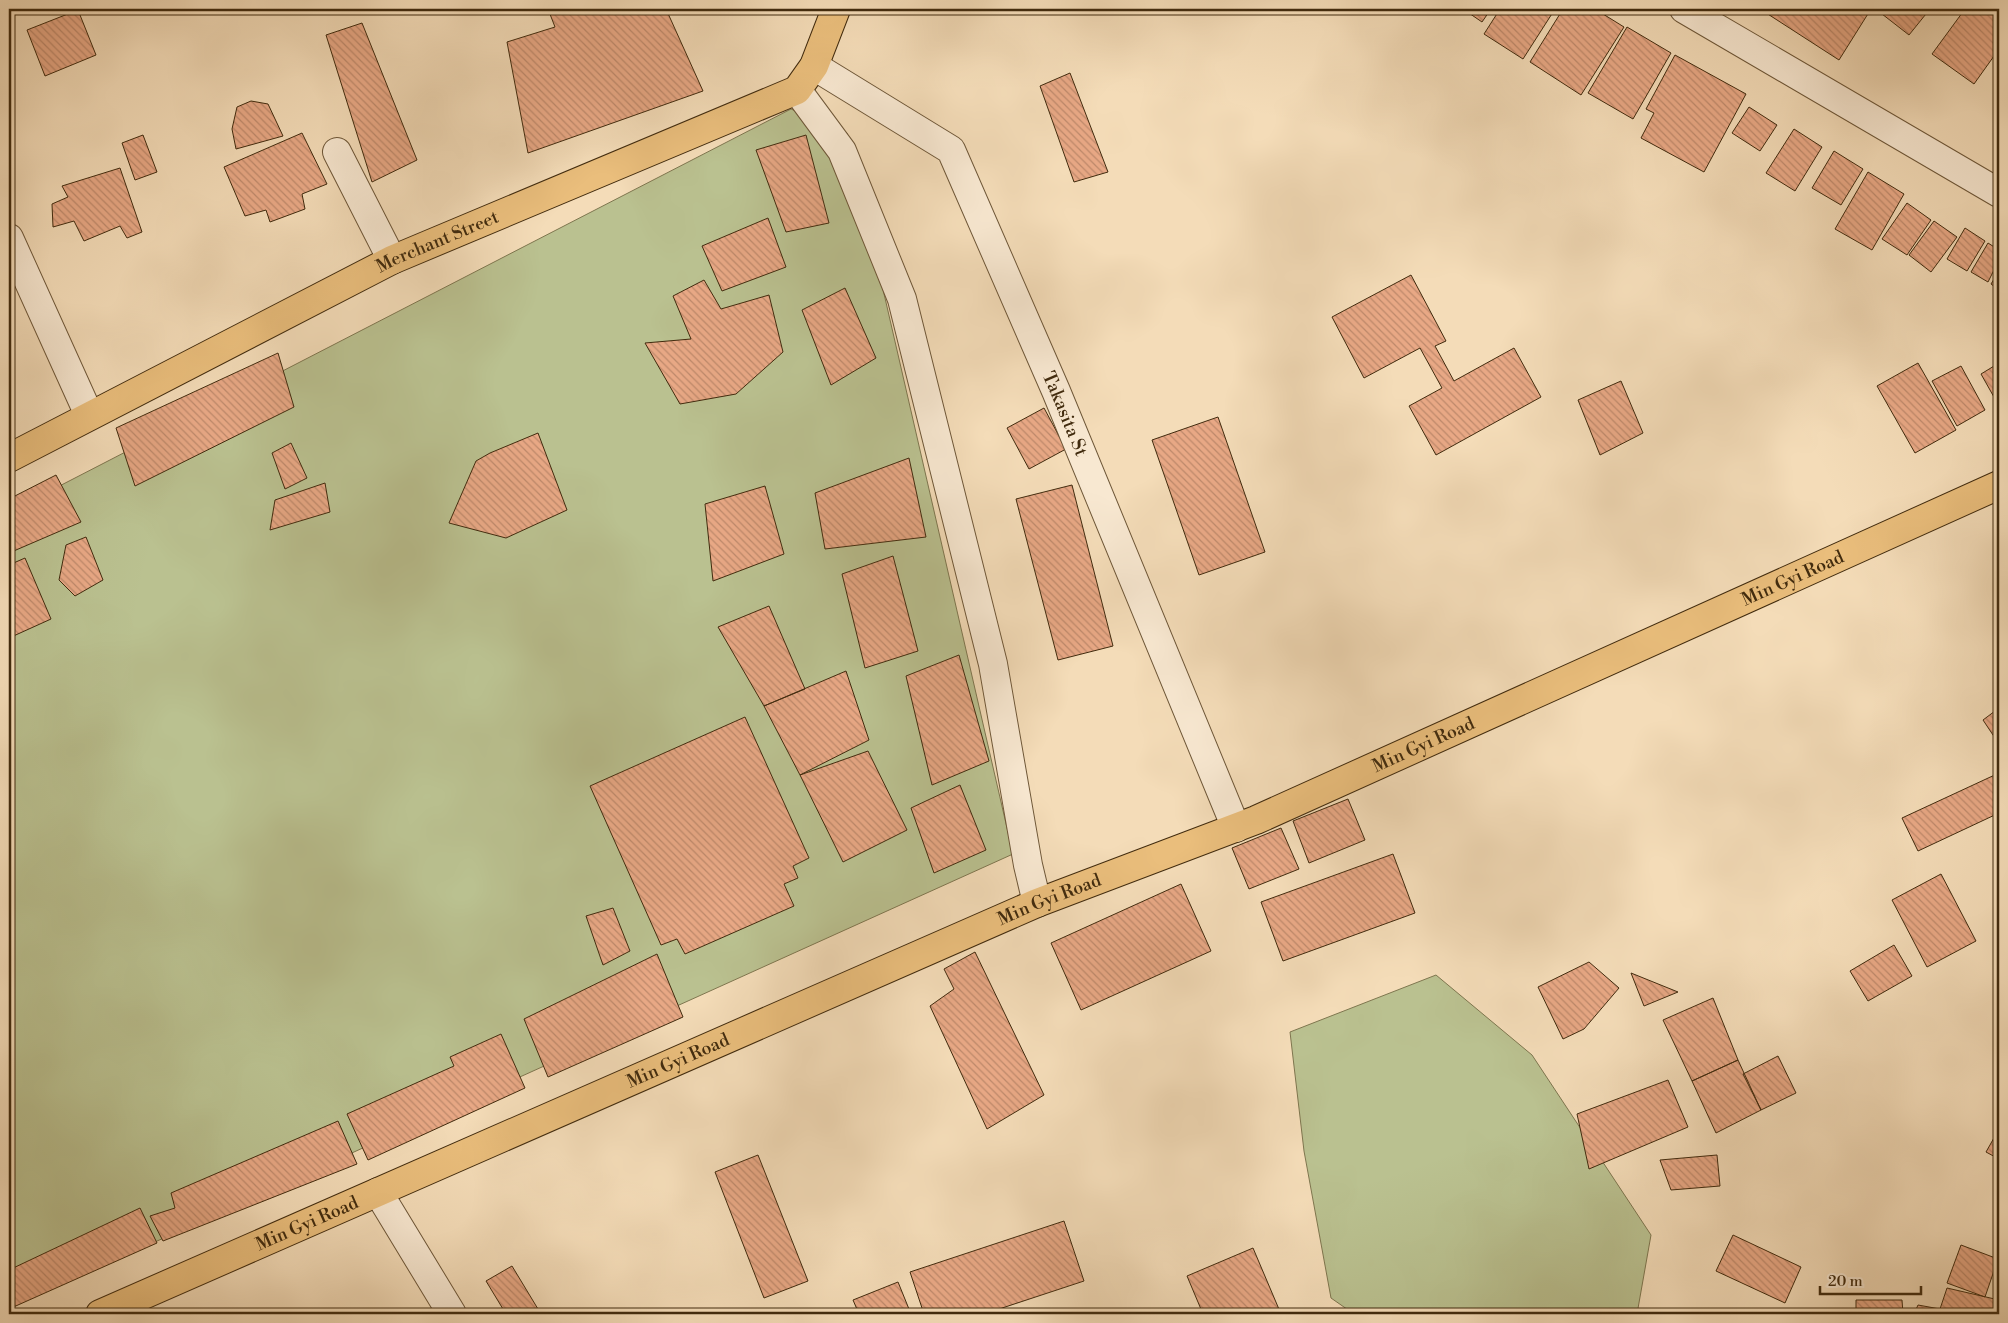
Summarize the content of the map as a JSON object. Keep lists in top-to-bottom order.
{
  "streets": {
    "main road": ["Merchant Street", "Min Gyi Road"],
    "street": ["Takasita St"]
  },
  "crossings": [
    ["Takasita St", "Min Gyi Road"]
  ],
  "scale_bar": "20 m"
}
